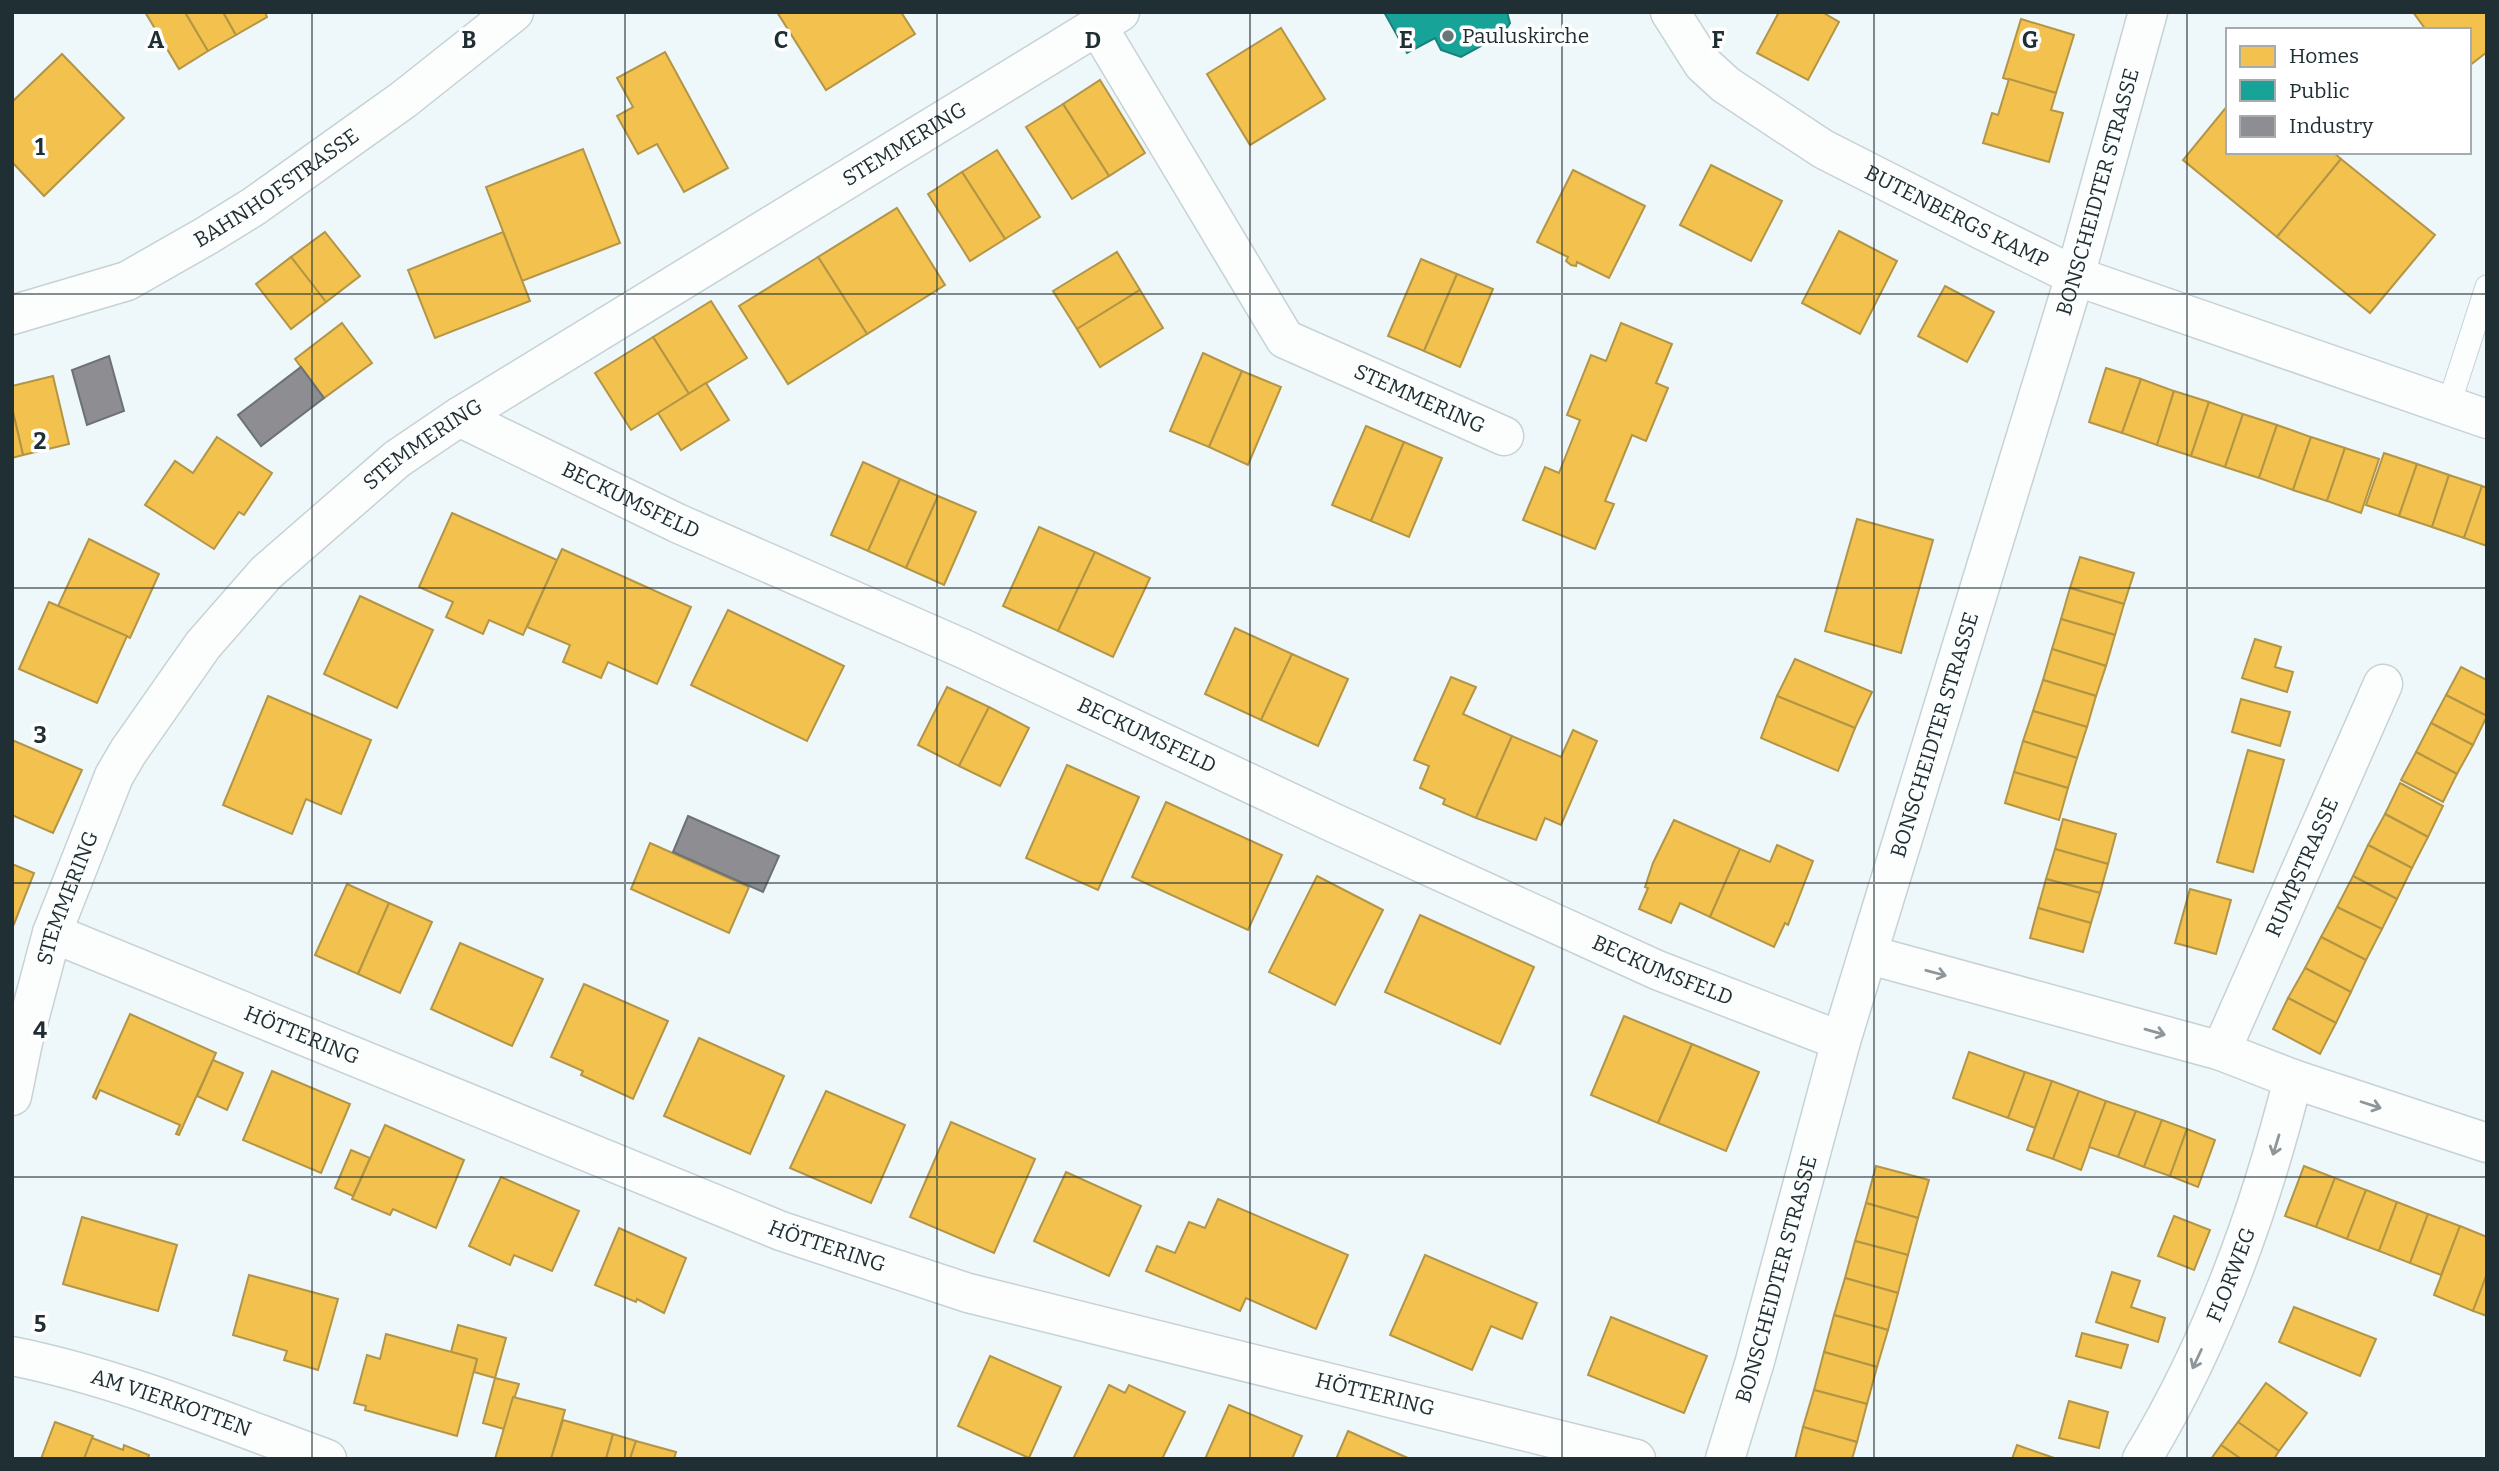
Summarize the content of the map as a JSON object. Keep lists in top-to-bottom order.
{
  "streets": {
    "street": [
      "STEMMERING",
      "BAHNHOFSTRASSE",
      "BONSCHEIDTER STRASSE",
      "BUTENBERGS KAMP",
      "BECKUMSFELD",
      "RUMPSTRASSE",
      "HÖTTERING",
      "FLORWEG",
      "AM VIERKOTTEN"
    ]
  },
  "crossings": [
    ["STEMMERING", "BECKUMSFELD"],
    ["STEMMERING", "HÖTTERING"],
    ["BONSCHEIDTER STRASSE", "BUTENBERGS KAMP"],
    ["BONSCHEIDTER STRASSE", "BECKUMSFELD"]
  ],
  "one_way": ["FLORWEG"],
  "places": ["Pauluskirche"],
  "legend": ["Homes", "Public", "Industry"],
  "grid": {
    "columns": [
      "A",
      "B",
      "C",
      "D",
      "E",
      "F",
      "G"
    ],
    "rows": [
      "1",
      "2",
      "3",
      "4",
      "5"
    ]
  }
}
